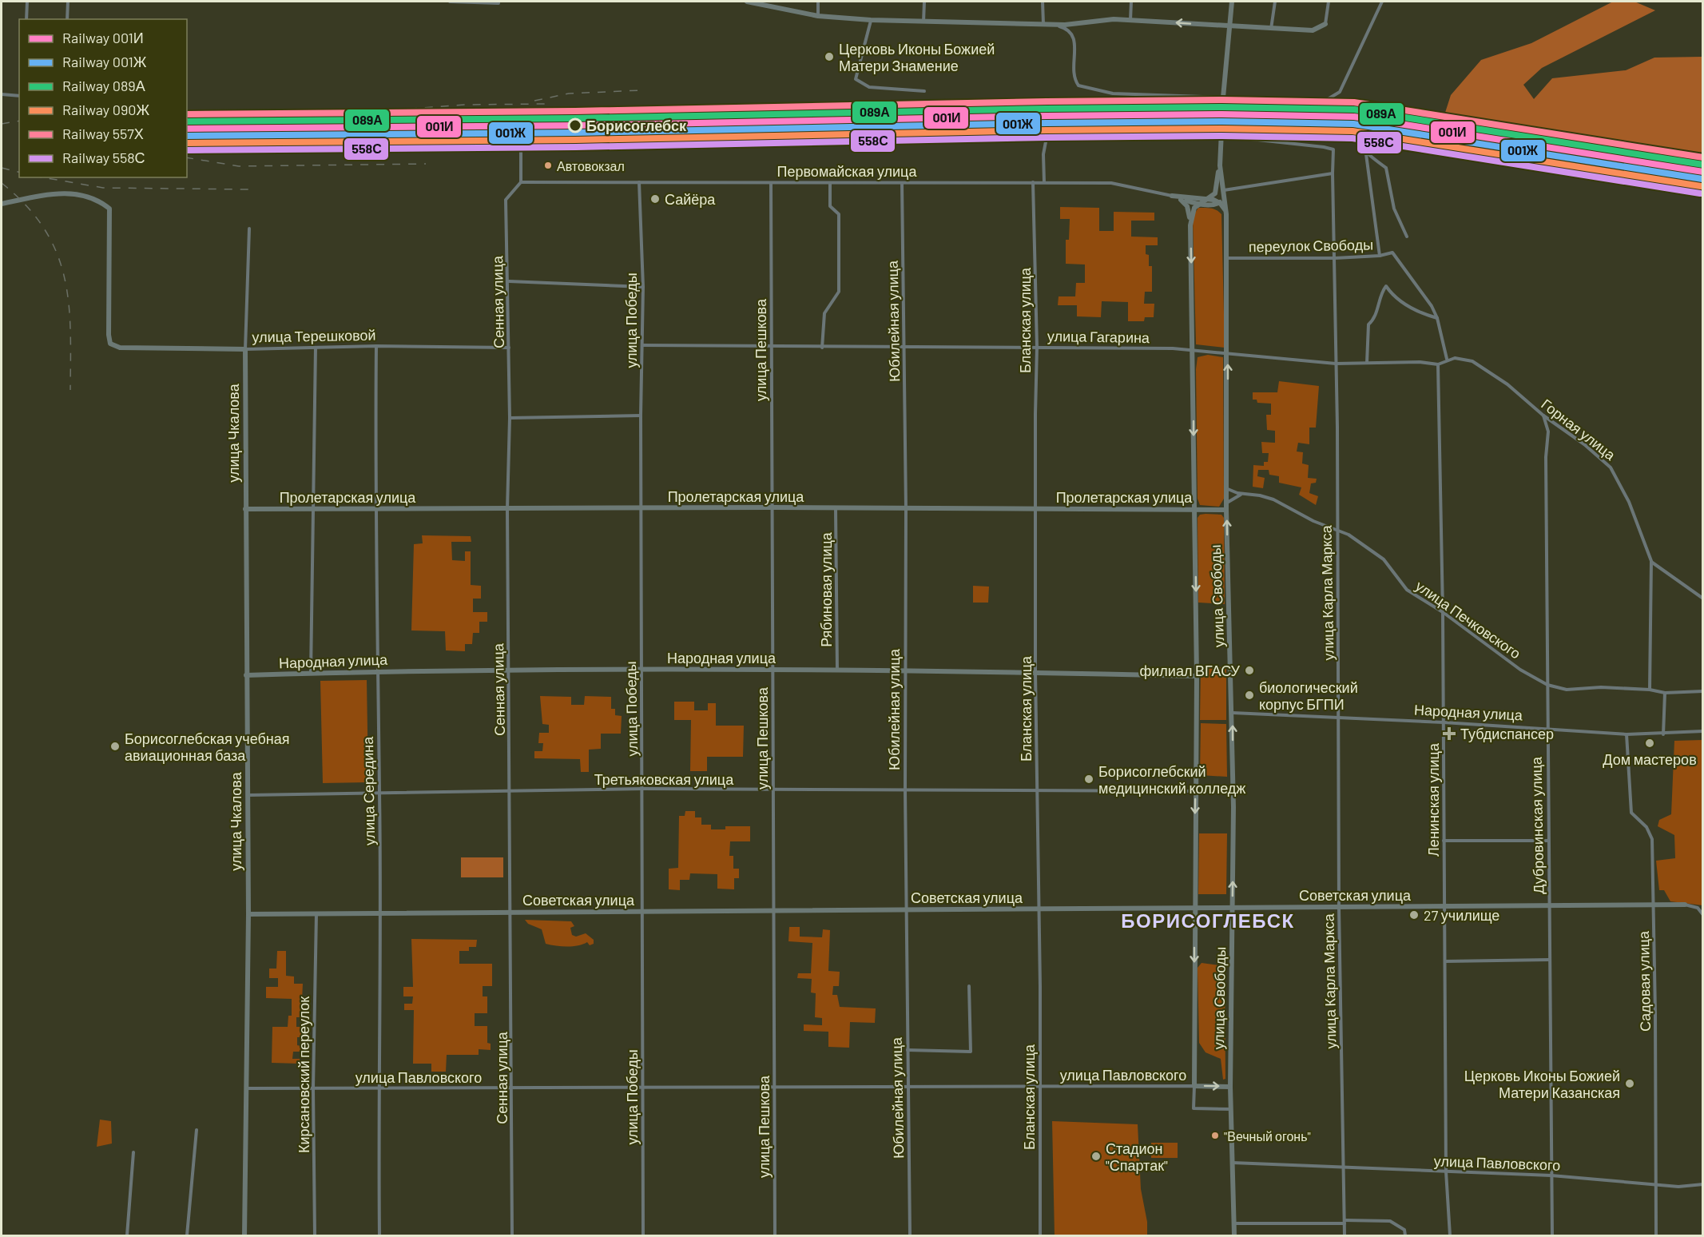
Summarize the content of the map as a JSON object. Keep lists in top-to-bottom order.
{
  "streets": {
    "street": [
      "Первомайская улица",
      "переулок Свободы",
      "Сенная улица",
      "улица Победы",
      "Бланская улица",
      "Юбилейная улица",
      "улица Терешковой",
      "улица Гагарина",
      "улица Пешкова",
      "Горная улица",
      "улица Чкалова",
      "Пролетарская улица",
      "Рябиновая улица",
      "улица Карла Маркса",
      "улица Свободы",
      "улица Печковского",
      "Народная улица",
      "Третьяковская улица",
      "улица Середина",
      "Ленинская улица",
      "Дубровинская улица",
      "Советская улица",
      "Садовая улица",
      "Кирсановский переулок",
      "улица Павловского"
    ]
  },
  "crossings": [
    ["Первомайская улица", "Сенная улица"],
    ["Первомайская улица", "улица Победы"],
    ["Первомайская улица", "Бланская улица"],
    ["Первомайская улица", "Юбилейная улица"],
    ["Первомайская улица", "улица Пешкова"],
    ["переулок Свободы", "улица Карла Маркса"],
    ["переулок Свободы", "улица Свободы"],
    ["Сенная улица", "улица Терешковой"],
    ["Сенная улица", "Пролетарская улица"],
    ["Сенная улица", "Народная улица"],
    ["Сенная улица", "Третьяковская улица"],
    ["Сенная улица", "Советская улица"],
    ["Сенная улица", "улица Павловского"],
    ["улица Победы", "улица Гагарина"],
    ["улица Победы", "Пролетарская улица"],
    ["улица Победы", "Народная улица"],
    ["улица Победы", "Третьяковская улица"],
    ["улица Победы", "Советская улица"],
    ["улица Победы", "улица Павловского"],
    ["Бланская улица", "улица Гагарина"],
    ["Бланская улица", "Пролетарская улица"],
    ["Бланская улица", "Народная улица"],
    ["Бланская улица", "Третьяковская улица"],
    ["Бланская улица", "Советская улица"],
    ["Бланская улица", "улица Павловского"],
    ["Юбилейная улица", "улица Гагарина"],
    ["Юбилейная улица", "Пролетарская улица"],
    ["Юбилейная улица", "Народная улица"],
    ["Юбилейная улица", "Третьяковская улица"],
    ["Юбилейная улица", "Советская улица"],
    ["Юбилейная улица", "улица Павловского"],
    ["улица Терешковой", "улица Чкалова"],
    ["улица Терешковой", "улица Середина"],
    ["улица Гагарина", "улица Пешкова"],
    ["улица Гагарина", "улица Карла Маркса"],
    ["улица Гагарина", "улица Свободы"],
    ["улица Гагарина", "Ленинская улица"],
    ["улица Пешкова", "Пролетарская улица"],
    ["улица Пешкова", "Народная улица"],
    ["улица Пешкова", "Третьяковская улица"],
    ["улица Пешкова", "Советская улица"],
    ["улица Пешкова", "улица Павловского"],
    ["Горная улица", "Дубровинская улица"],
    ["улица Чкалова", "Пролетарская улица"],
    ["улица Чкалова", "Народная улица"],
    ["улица Чкалова", "Третьяковская улица"],
    ["улица Чкалова", "Советская улица"],
    ["улица Чкалова", "улица Павловского"],
    ["Пролетарская улица", "Рябиновая улица"],
    ["Пролетарская улица", "улица Свободы"],
    ["Пролетарская улица", "улица Середина"],
    ["Рябиновая улица", "Народная улица"],
    ["улица Карла Маркса", "улица Свободы"],
    ["улица Карла Маркса", "улица Печковского"],
    ["улица Карла Маркса", "Народная улица"],
    ["улица Карла Маркса", "Советская улица"],
    ["улица Карла Маркса", "улица Павловского"],
    ["улица Свободы", "улица Печковского"],
    ["улица Свободы", "Народная улица"],
    ["улица Свободы", "Третьяковская улица"],
    ["улица Свободы", "Советская улица"],
    ["улица Свободы", "улица Павловского"],
    ["улица Печковского", "Ленинская улица"],
    ["улица Печковского", "Дубровинская улица"],
    ["Народная улица", "улица Середина"],
    ["Народная улица", "Ленинская улица"],
    ["Народная улица", "Дубровинская улица"],
    ["Народная улица", "Садовая улица"],
    ["Третьяковская улица", "улица Середина"],
    ["улица Середина", "Советская улица"],
    ["улица Середина", "улица Павловского"],
    ["Ленинская улица", "Советская улица"],
    ["Ленинская улица", "улица Павловского"],
    ["Дубровинская улица", "Советская улица"],
    ["Дубровинская улица", "улица Павловского"],
    ["Советская улица", "Садовая улица"],
    ["Советская улица", "Кирсановский переулок"],
    ["Садовая улица", "улица Павловского"],
    ["Кирсановский переулок", "улица Павловского"]
  ],
  "districts": ["БОРИСОГЛЕБСК"],
  "places": {
    "other": [
      "Церковь Иконы Божией Матери Знамение",
      "Борисоглебск",
      "Автовокзал",
      "Сайёра",
      "филиал ВГАСУ",
      "биологический корпус БГПИ",
      "Дом мастеров",
      "Борисоглебская учебная авиационная база",
      "Борисоглебский медицинский колледж",
      "27 училище",
      "Церковь Иконы Божией Матери Казанская",
      "\"Вечный огонь\"",
      "Стадион \"Спартак\""
    ],
    "health": ["Тубдиспансер"]
  },
  "lines": [
    "rail line 557Х",
    "rail line 089А",
    "rail line 001И",
    "rail line 001Ж",
    "rail line 090Ж",
    "rail line 558С"
  ],
  "legend": [
    "Railway 001И",
    "Railway 001Ж",
    "Railway 089А",
    "Railway 090Ж",
    "Railway 557Х",
    "Railway 558С"
  ]
}
